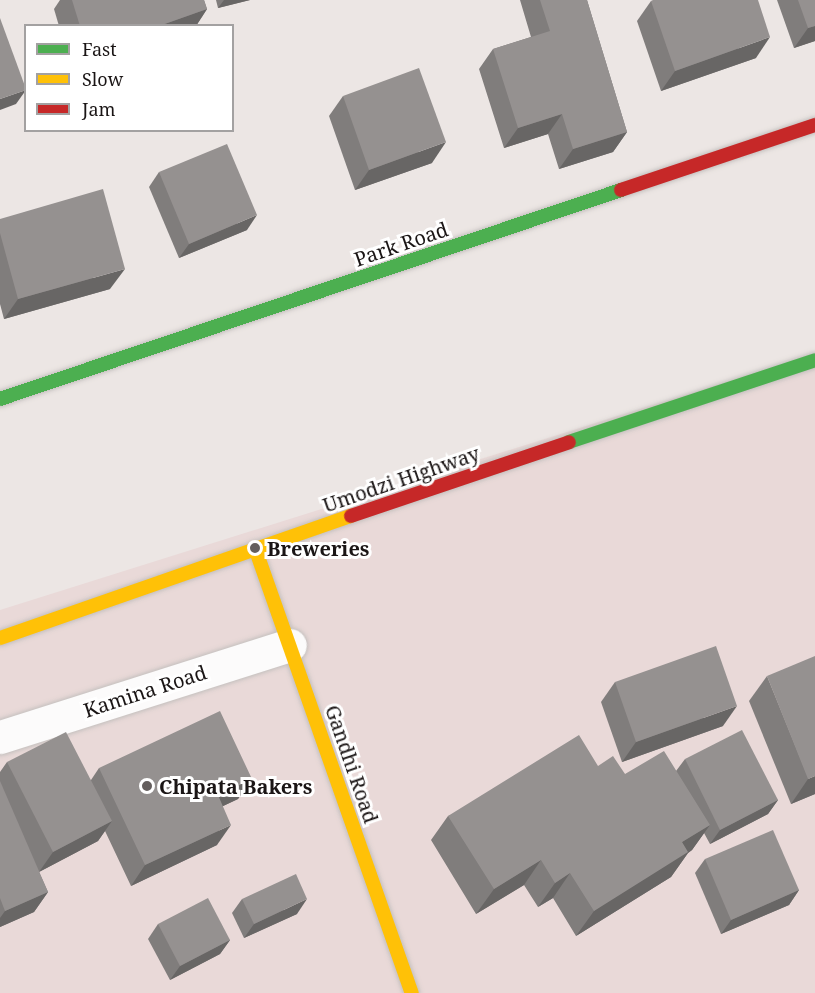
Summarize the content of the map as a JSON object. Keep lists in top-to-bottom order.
{
  "streets": {
    "main road": ["Park Road", "Umodzi Highway", "Gandhi Road"],
    "street": ["Kamina Road"]
  },
  "crossings": [
    ["Umodzi Highway", "Gandhi Road"],
    ["Kamina Road", "Gandhi Road"]
  ],
  "places": ["Breweries", "Chipata Bakers"],
  "legend": ["Fast", "Slow", "Jam"]
}
